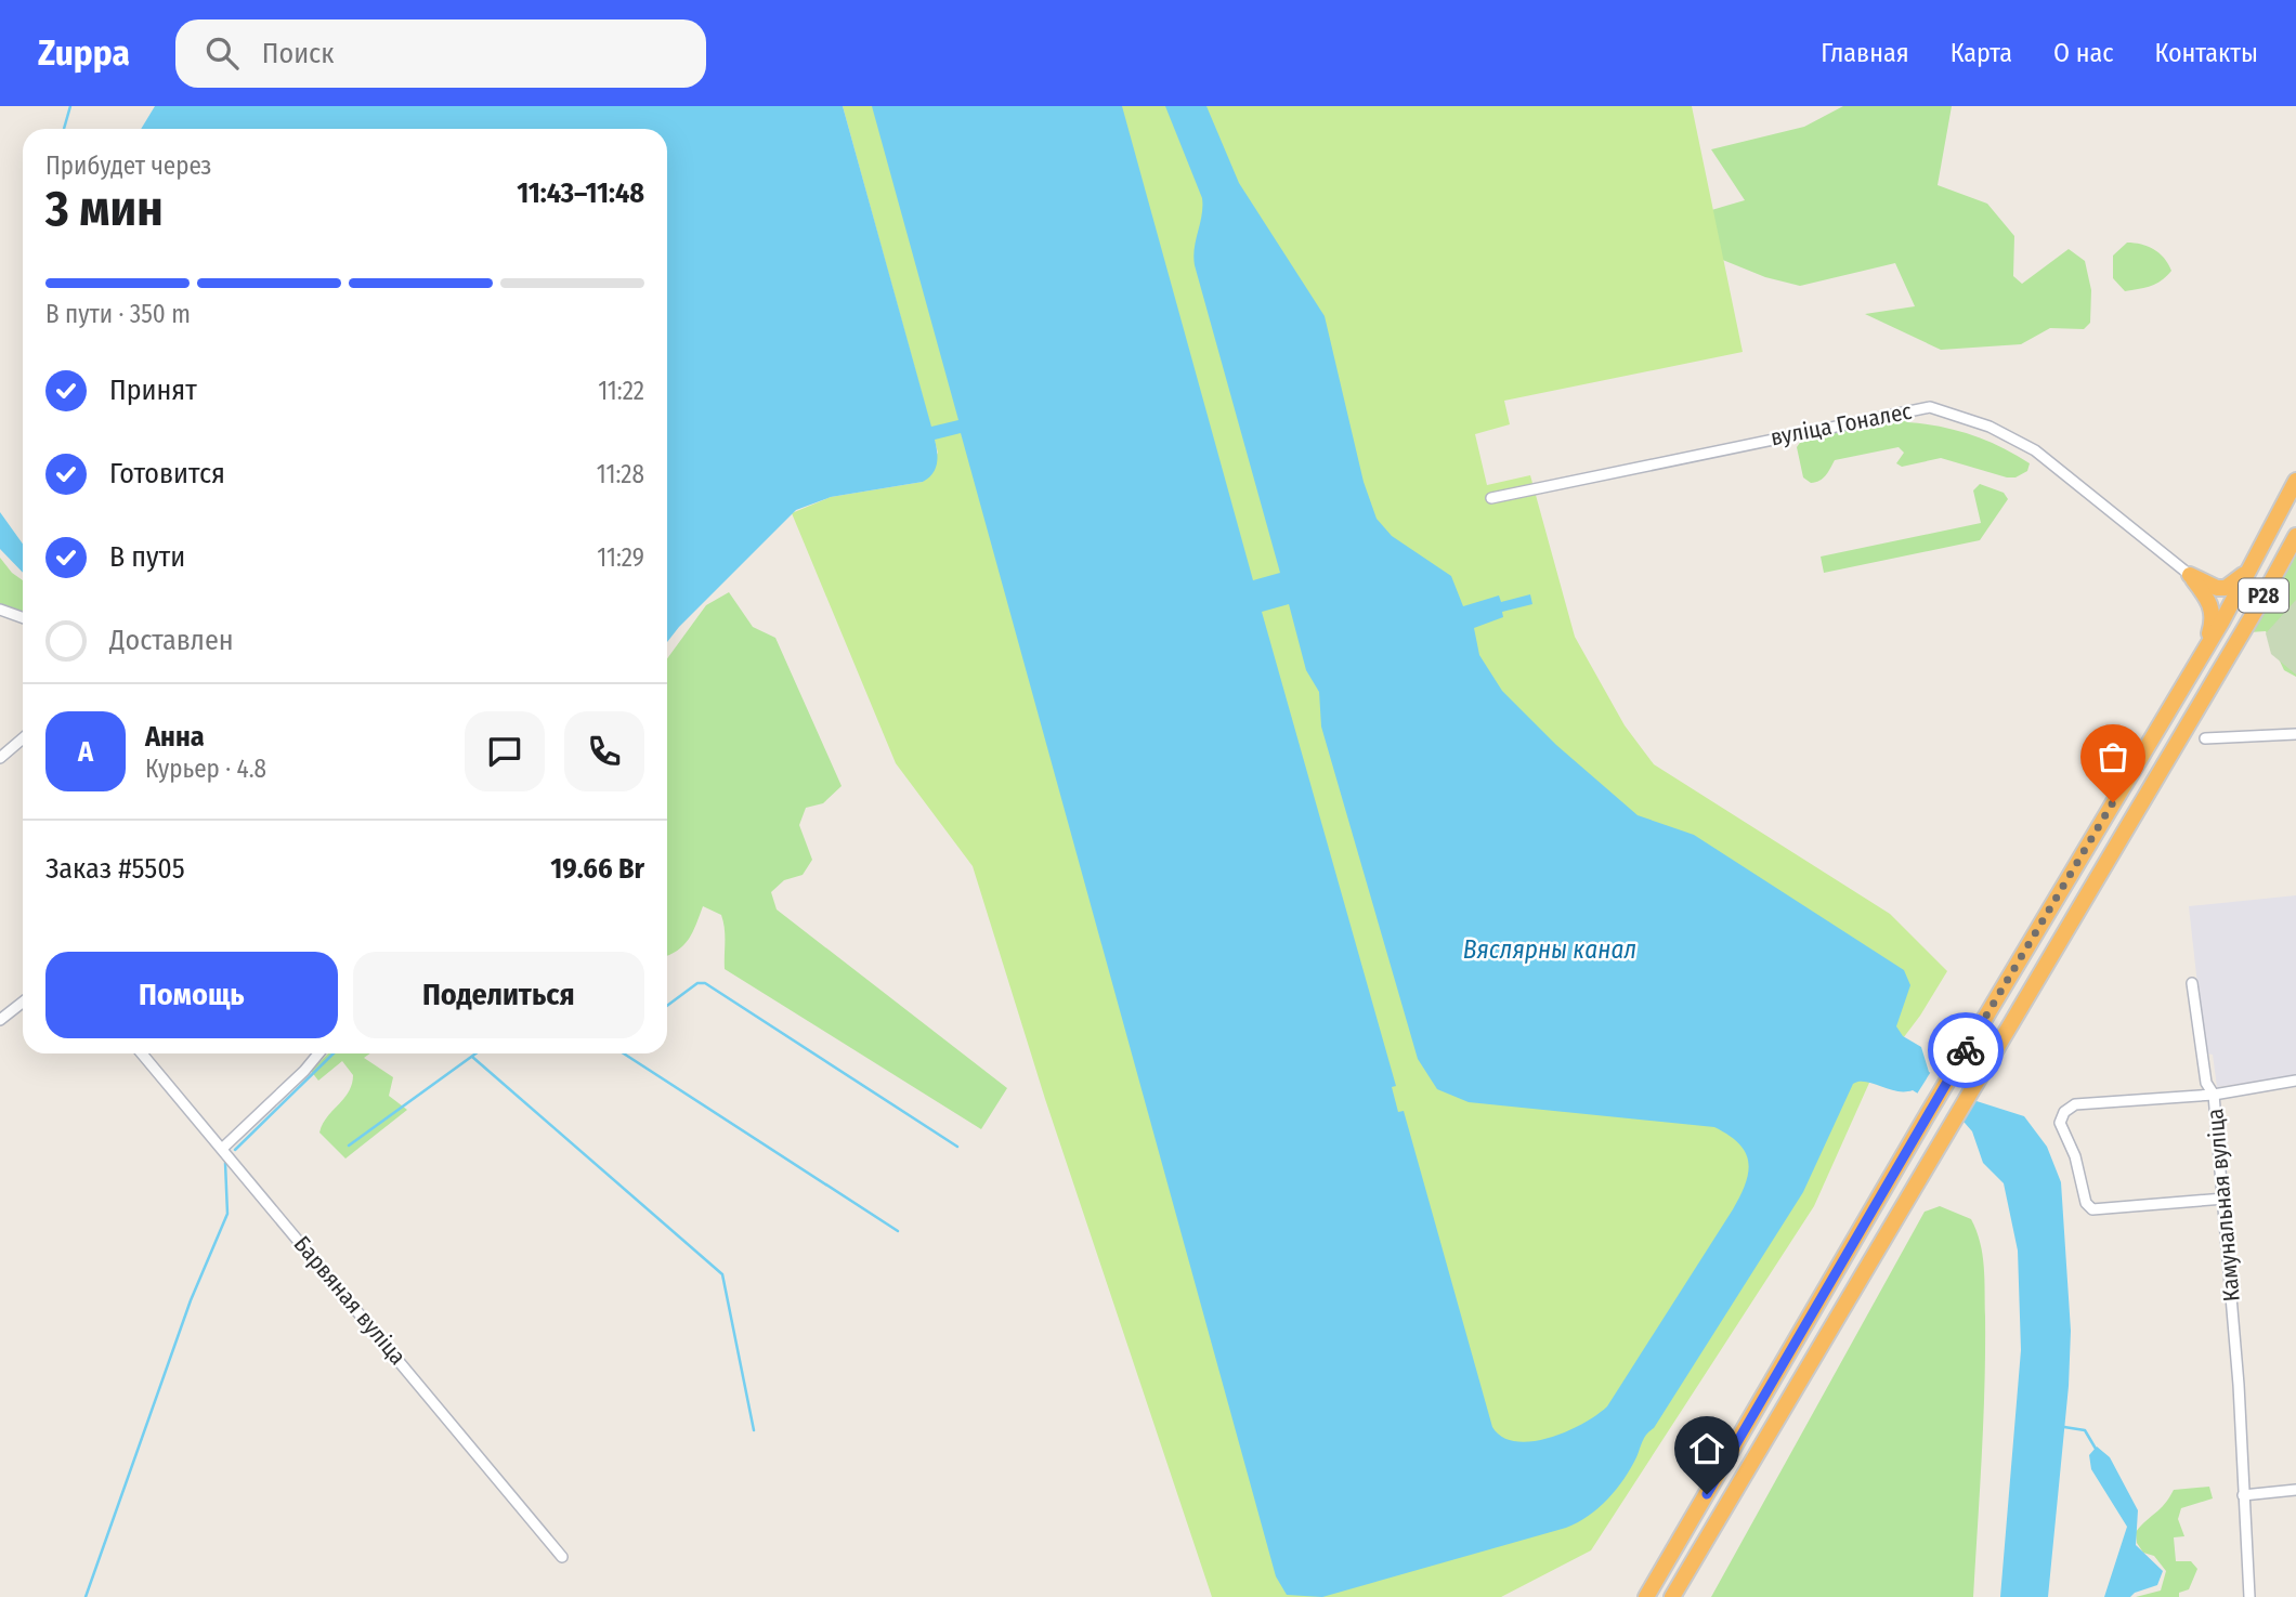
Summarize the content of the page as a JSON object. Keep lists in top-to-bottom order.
{
  "streets": {
    "highway": ["Р28"],
    "street": ["вуліца Гоналес", "Камунальная вуліца", "Барвяная вуліца"]
  },
  "water": ["Вяслярны канал"],
  "page": {
    "header": "Zuppa",
    "search": "Поиск",
    "nav": [
      "Главная",
      "Карта",
      "О нас",
      "Контакты"
    ],
    "heading": ["3 мин", "Прибудет через", "11:43–11:48"],
    "panel": [
      "Анна",
      "Курьер · 4.8",
      "Заказ #5505",
      "19.66 Br"
    ],
    "bar": "В пути · 350 m",
    "list": [
      ["Принят", "11:22"],
      ["Готовится", "11:28"],
      ["В пути", "11:29"],
      "Доставлен"
    ],
    "round": "А",
    "buttons": ["Помощь", "Поделиться"]
  }
}
